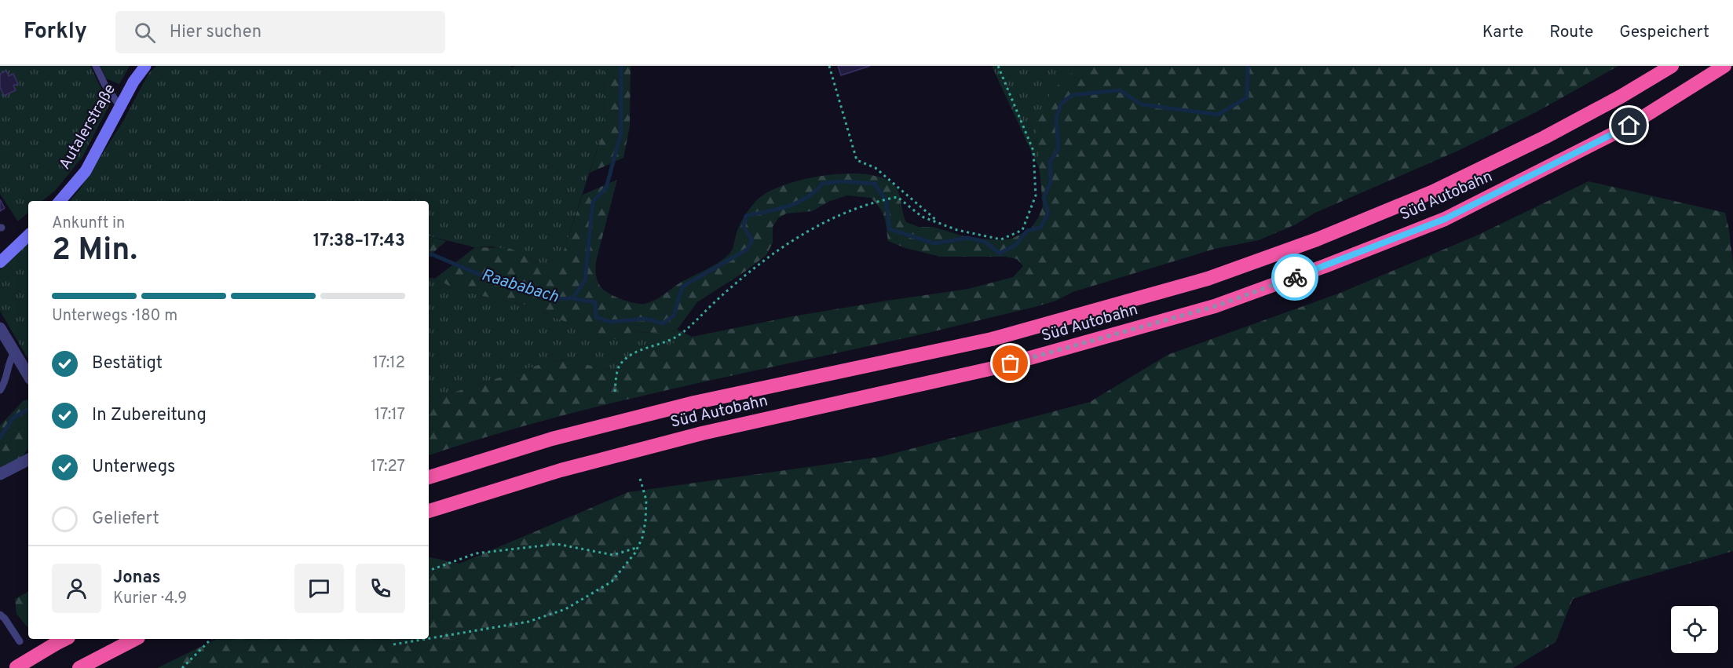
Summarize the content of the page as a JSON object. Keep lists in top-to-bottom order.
{
  "streets": {
    "highway": ["Süd Autobahn"],
    "main road": ["Autalerstraße"]
  },
  "water": ["Raababach"],
  "page": {
    "header": "Forkly",
    "search": "Hier suchen",
    "nav": ["Karte", "Route", "Gespeichert"],
    "heading": ["2 Min.", "Ankunft in", "17:38–17:43"],
    "panel": ["Jonas", "Kurier · 4.9"],
    "bar": "Unterwegs · 180 m",
    "list": [
      ["Bestätigt", "17:12"],
      ["In Zubereitung", "17:17"],
      ["Unterwegs", "17:27"],
      "Geliefert"
    ]
  }
}
